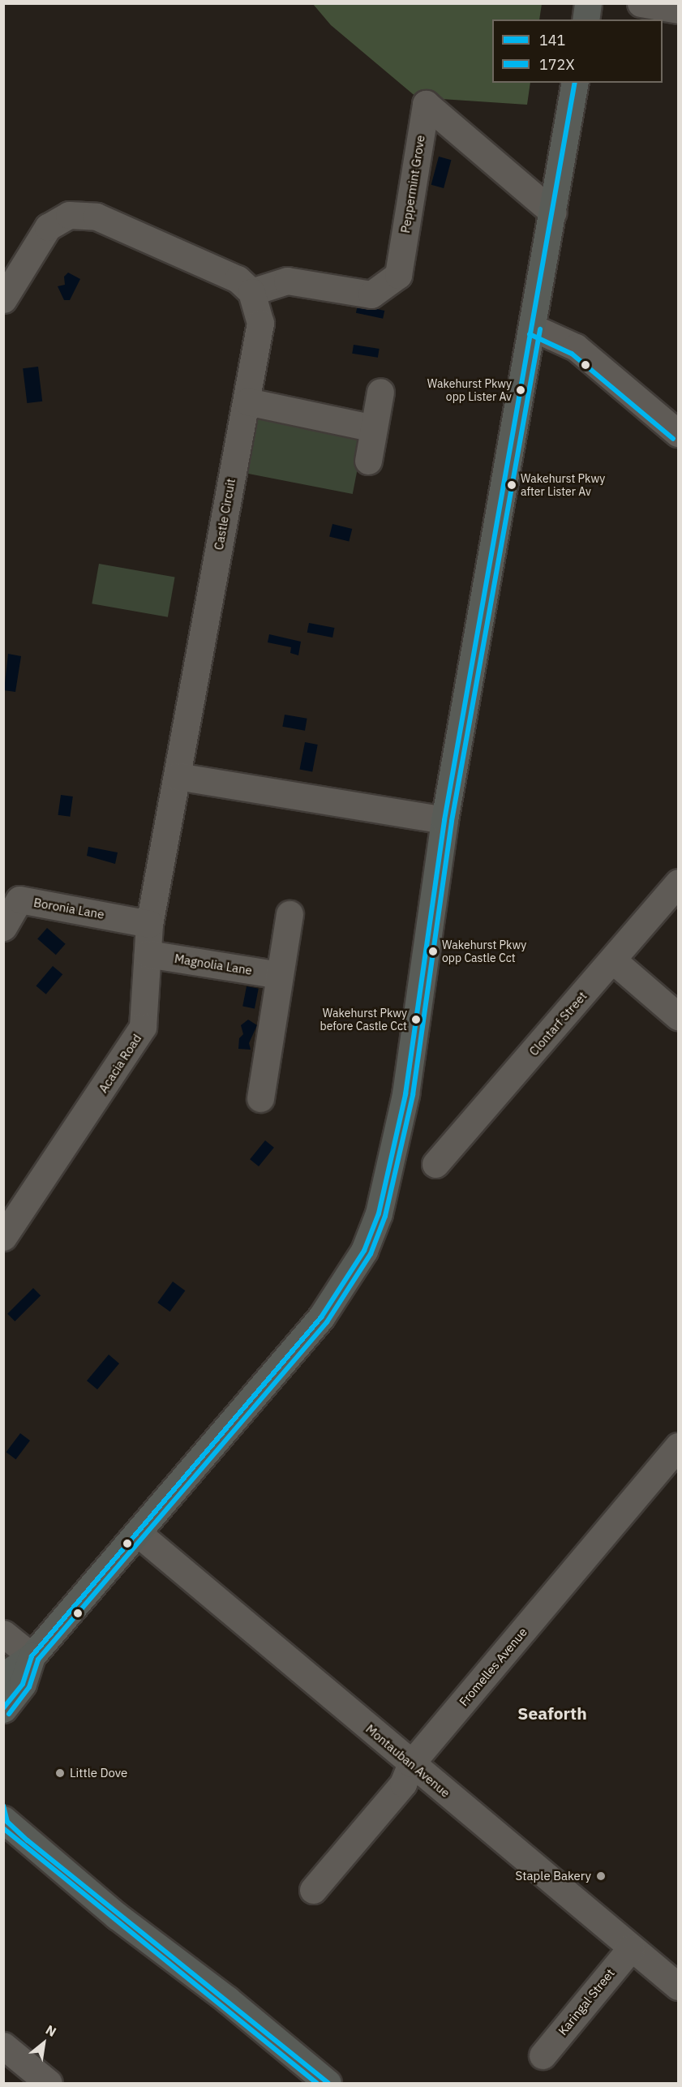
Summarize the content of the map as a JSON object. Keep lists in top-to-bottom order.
{
  "streets": {
    "street": [
      "Peppermint Grove",
      "Castle Circuit",
      "Boronia Lane",
      "Magnolia Lane",
      "Clontarf Street",
      "Acacia Road",
      "Fromelles Avenue",
      "Montauban Avenue",
      "Karingal Street"
    ]
  },
  "crossings": [
    ["Peppermint Grove", "Castle Circuit"],
    ["Castle Circuit", "Acacia Road"],
    ["Boronia Lane", "Acacia Road"],
    ["Magnolia Lane", "Acacia Road"],
    ["Fromelles Avenue", "Montauban Avenue"],
    ["Montauban Avenue", "Karingal Street"]
  ],
  "districts": ["Seaforth"],
  "places": [
    "Wakehurst Pkwy opp Lister Av",
    "Wakehurst Pkwy after Lister Av",
    "Wakehurst Pkwy opp Castle Cct",
    "Wakehurst Pkwy before Castle Cct",
    "Little Dove",
    "Staple Bakery"
  ],
  "lines": ["transit line 141", "transit line 172X"],
  "legend": ["141", "172X"],
  "north": "top right"
}
